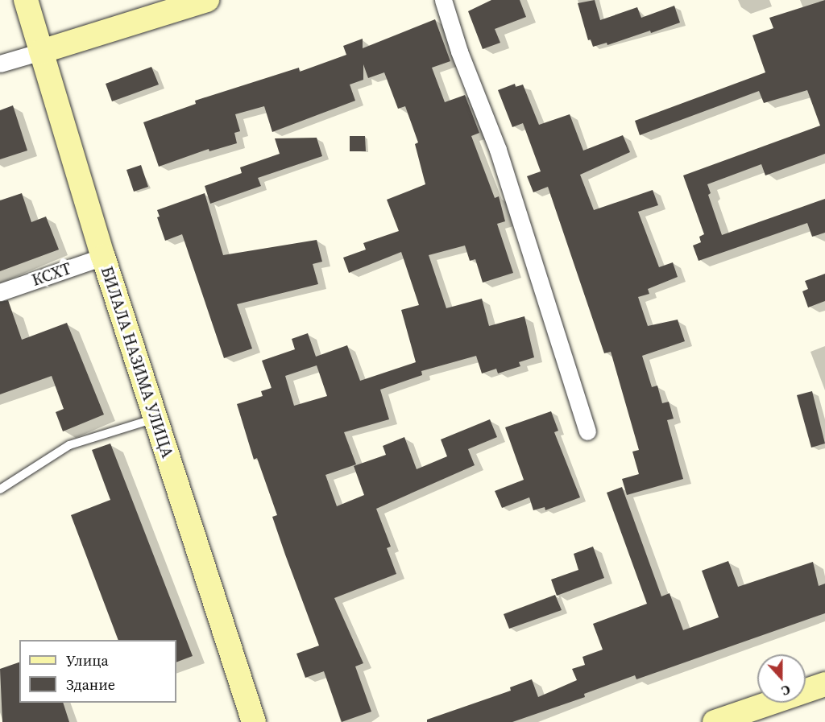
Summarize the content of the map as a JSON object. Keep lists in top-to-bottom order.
{
  "streets": {
    "street": ["КСХТ", "БИЛАЛА НАЗИМА УЛИЦА"]
  },
  "crossings": [
    ["КСХТ", "БИЛАЛА НАЗИМА УЛИЦА"]
  ],
  "legend": ["Улица", "Здание"],
  "north": "bottom"
}
